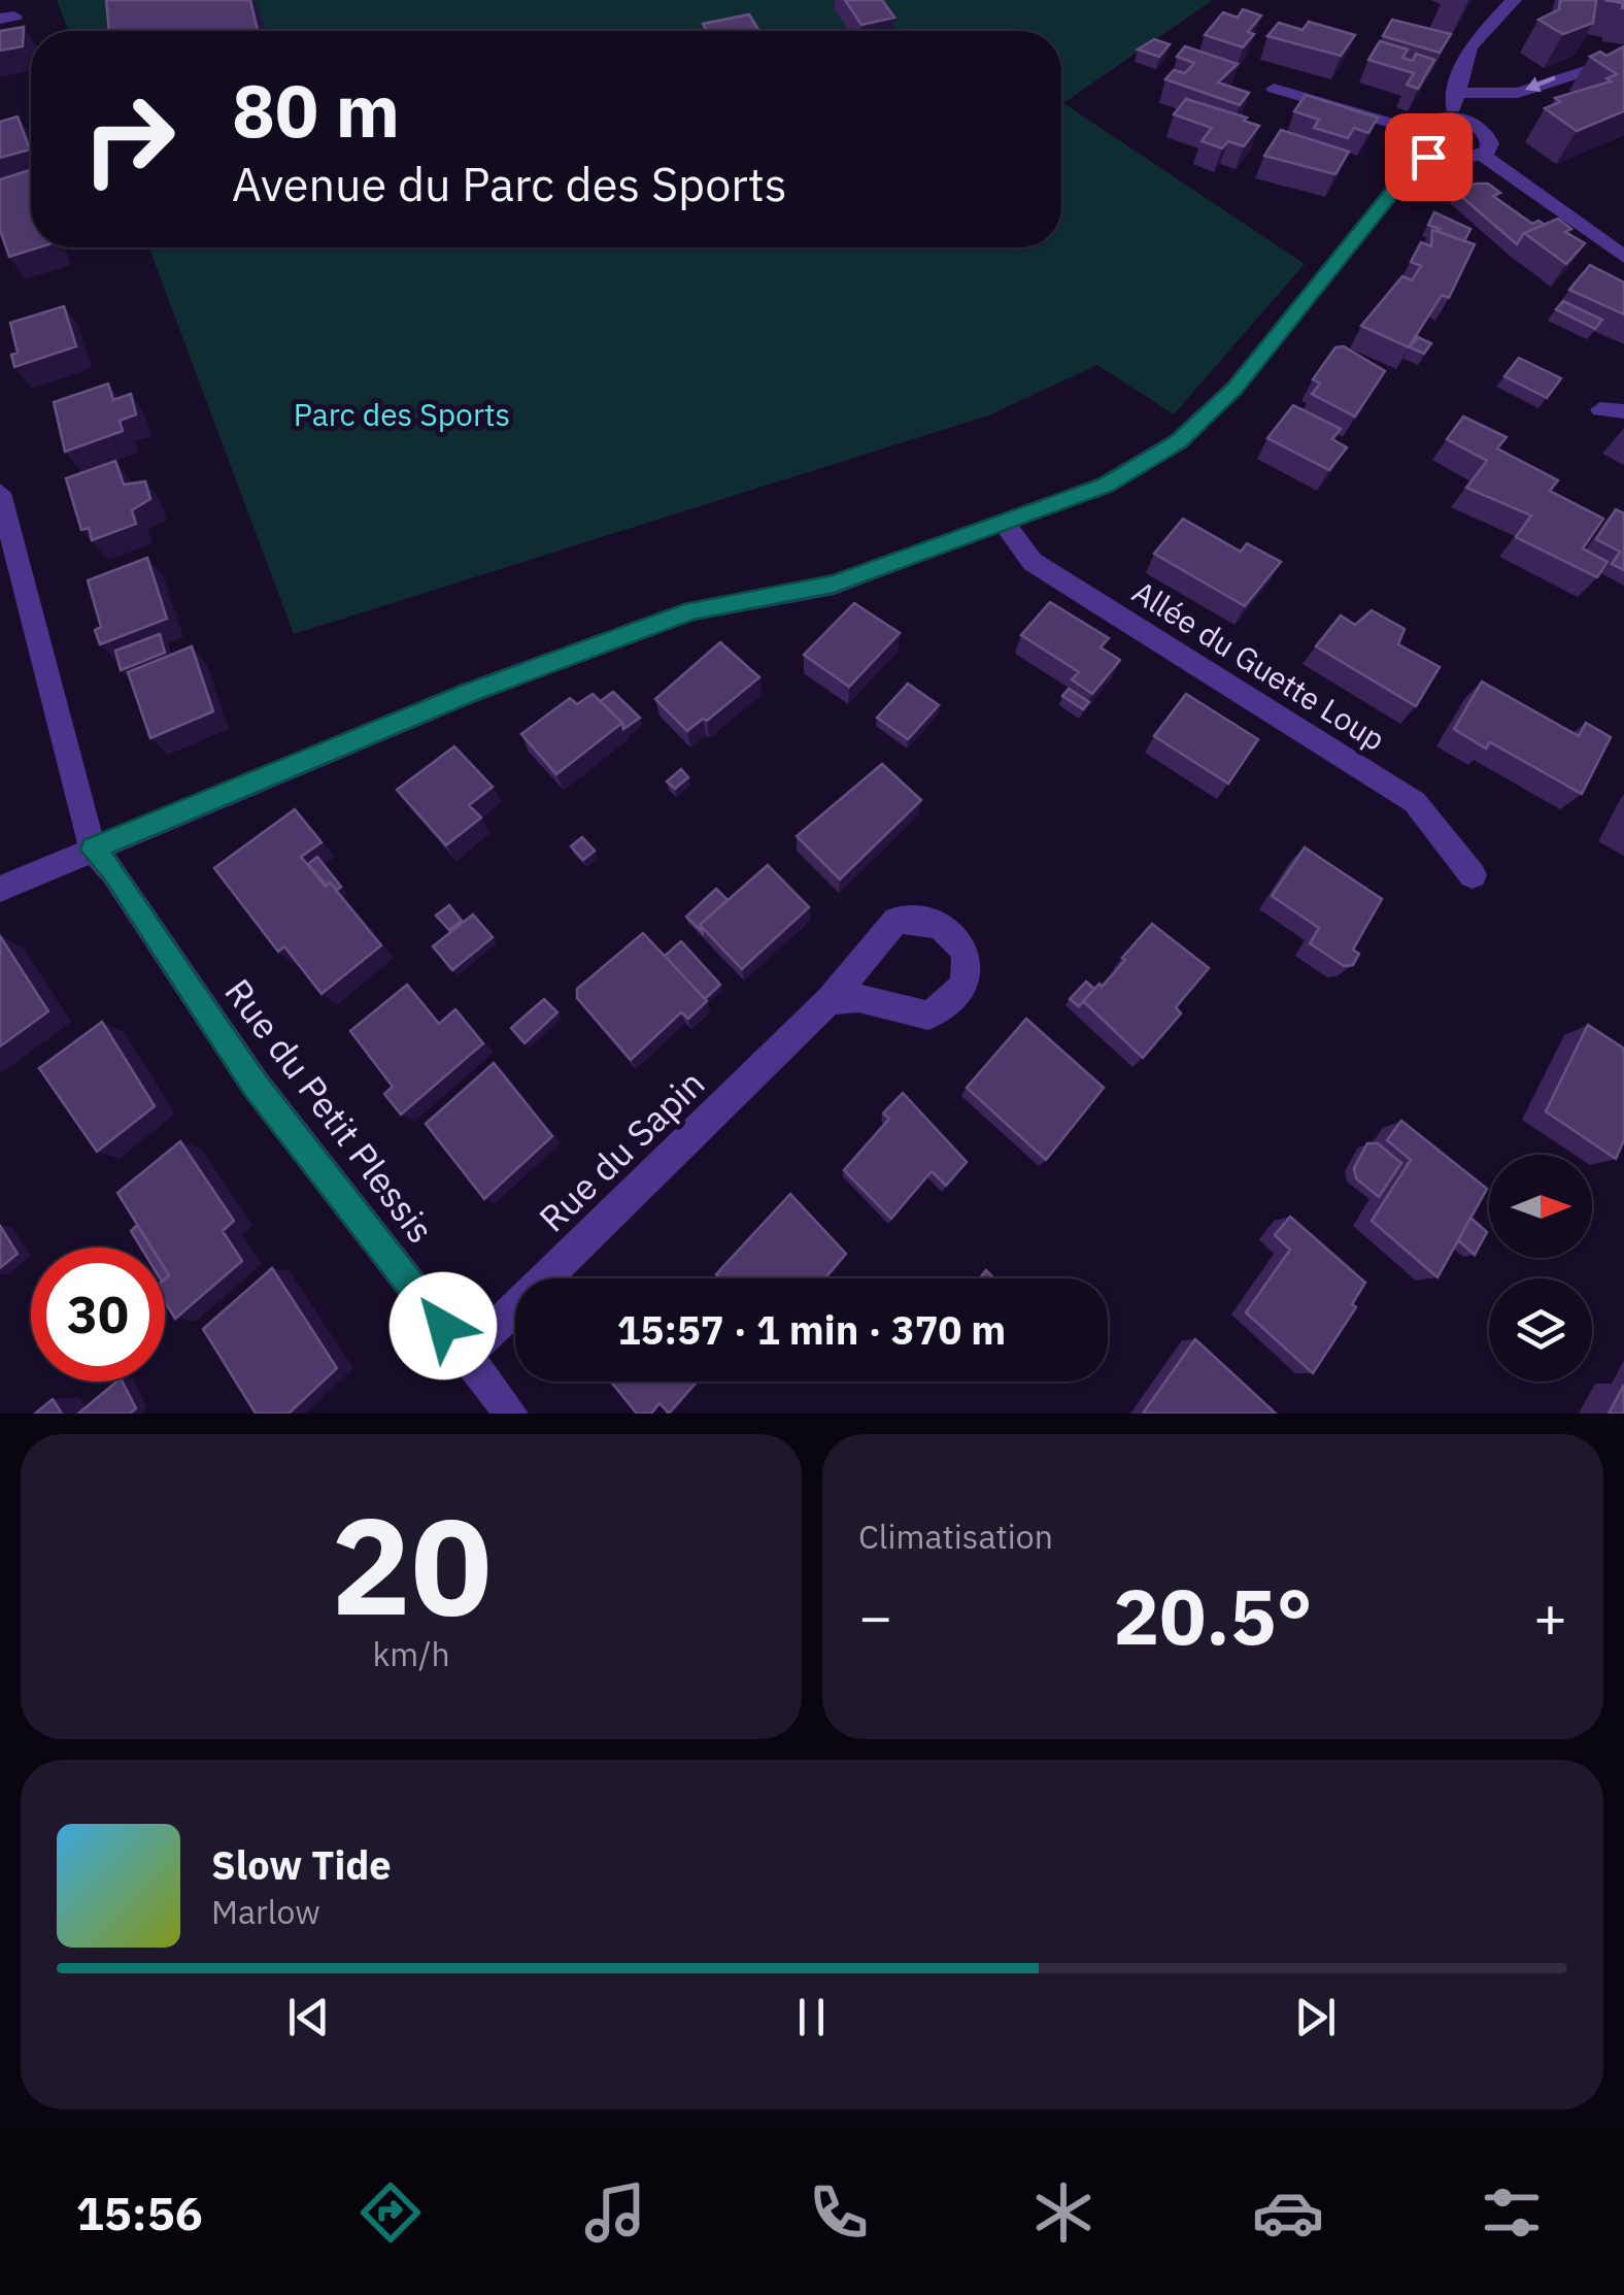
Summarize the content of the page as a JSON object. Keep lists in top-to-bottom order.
{
  "streets": {
    "street": ["Allée du Guette Loup", "Rue du Petit Plessis", "Rue du Sapin"]
  },
  "crossings": [
    ["Rue du Petit Plessis", "Rue du Sapin"]
  ],
  "parks": ["Parc des Sports"],
  "north": "right",
  "page": {
    "turn": ["80 m", "Avenue du Parc des Sports"],
    "limit": "30",
    "trip": "15:57 · 1 min · 370 m",
    "tile": [
      ["20", "km/h"],
      "Climatisation"
    ],
    "heat": ["−", "20.5°", "+"],
    "song": ["Slow Tide", "Marlow"],
    "tabs": "15:56"
  }
}
